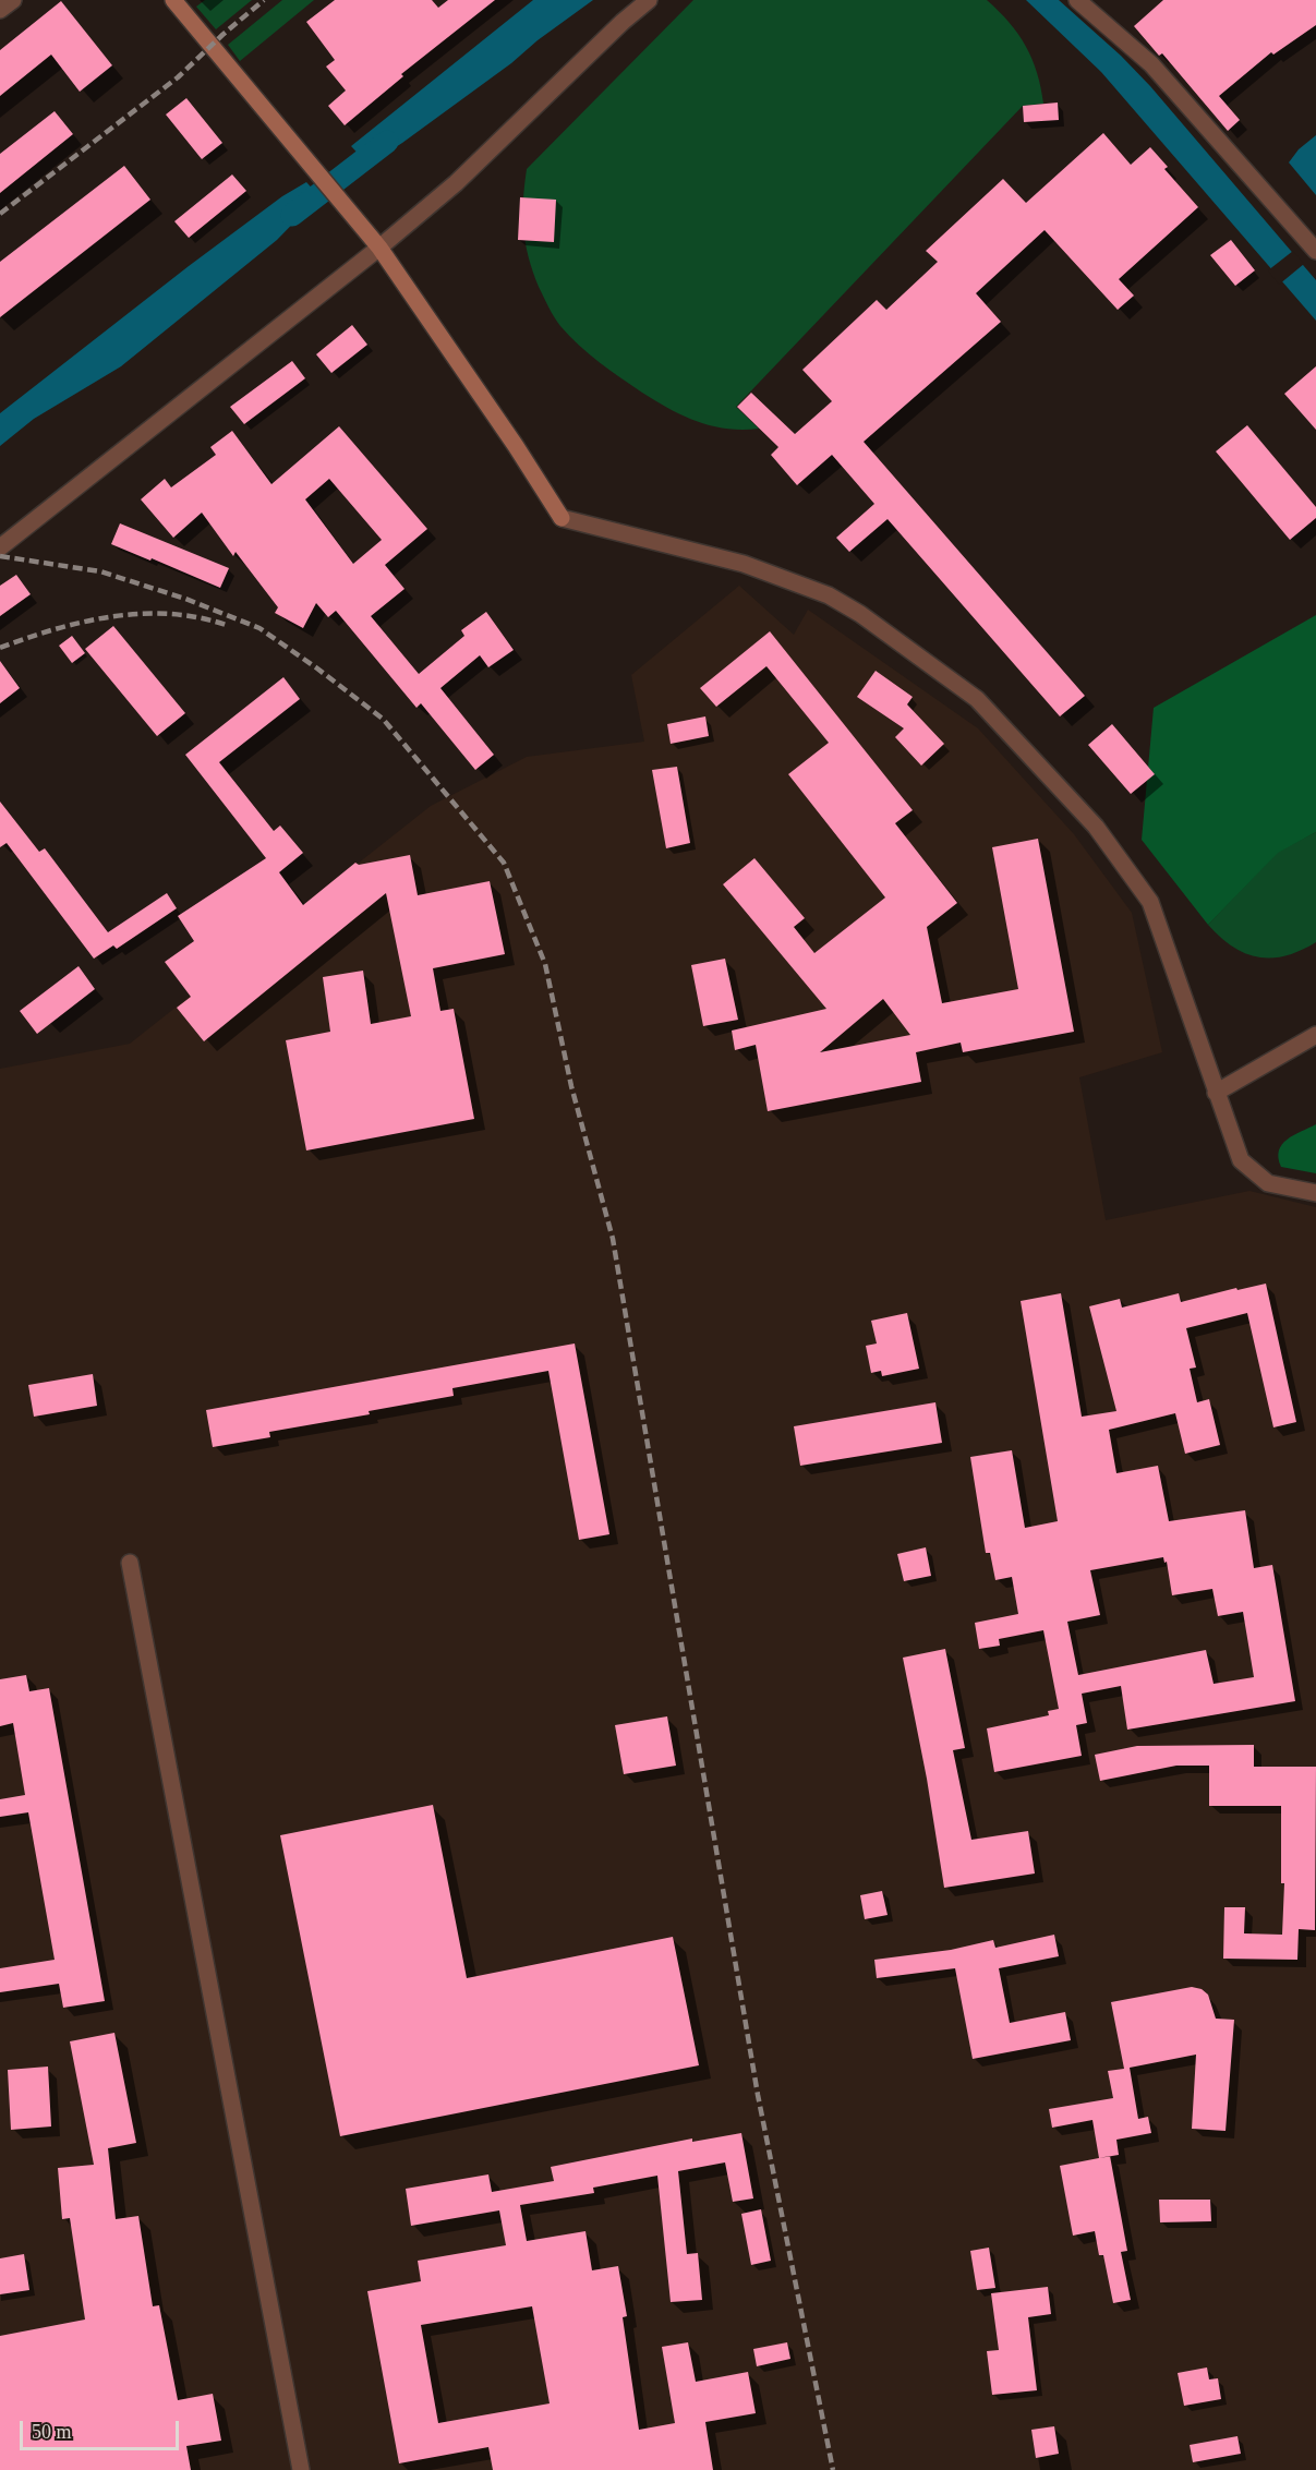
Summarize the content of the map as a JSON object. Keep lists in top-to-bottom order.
{
  "scale_bar": "50 m"
}
